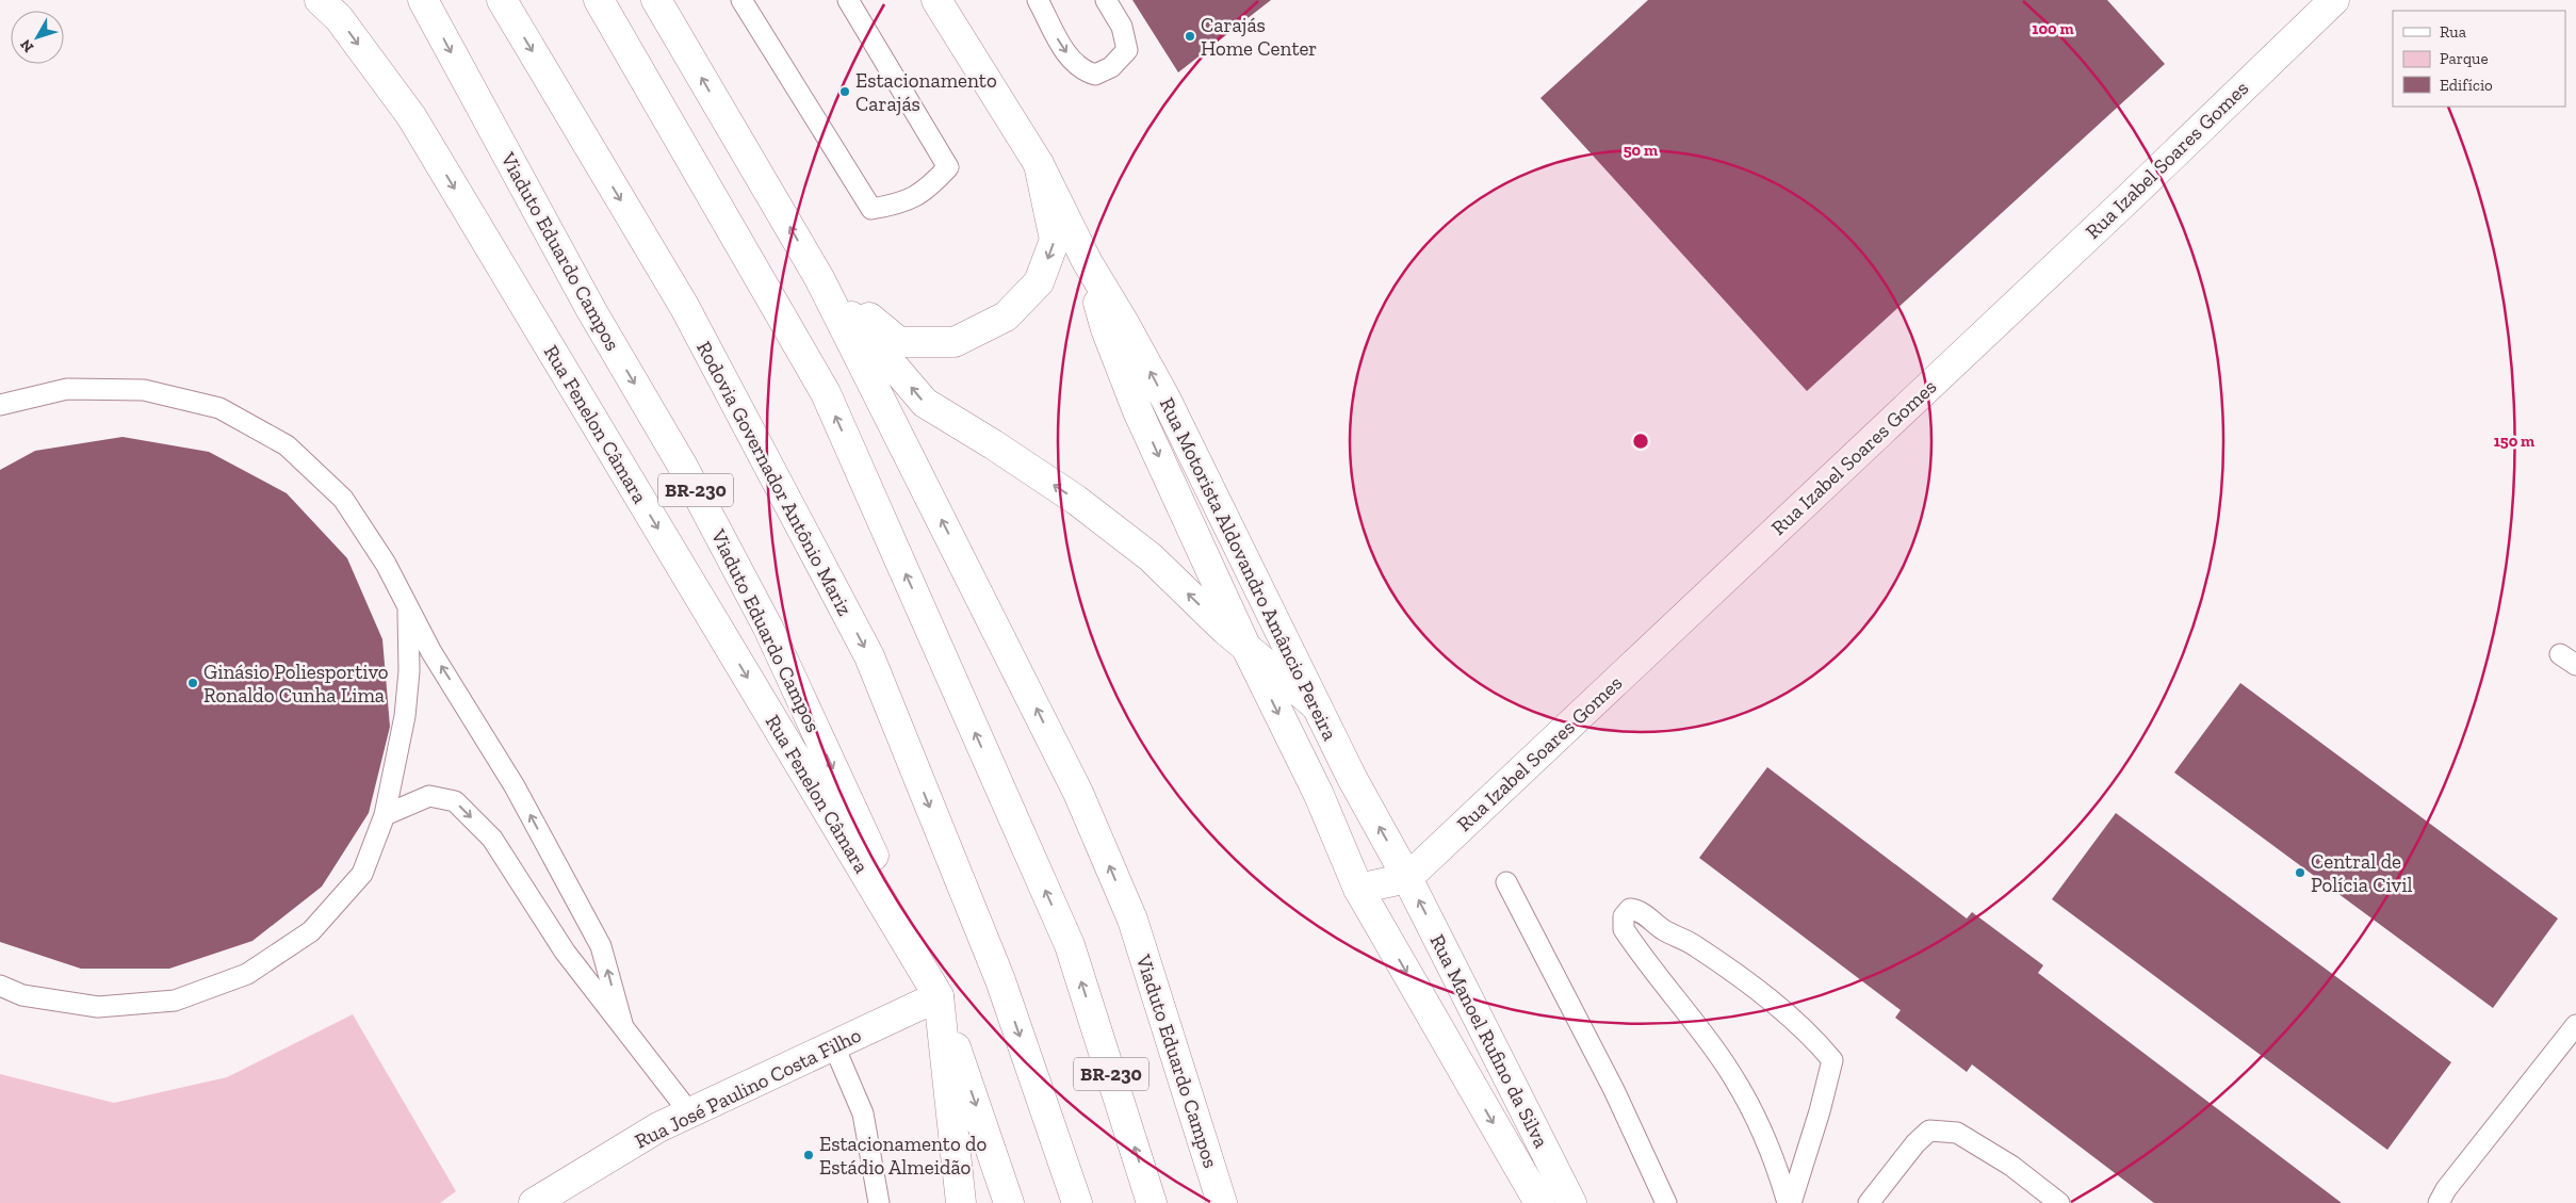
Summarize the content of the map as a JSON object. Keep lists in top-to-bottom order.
{
  "streets": {
    "main road": [
      "Rua Izabel Soares Gomes",
      "Viaduto Eduardo Campos",
      "Rua Fenelon Câmara",
      "Rodovia Governador Antônio Mariz",
      "BR-230",
      "Rua Motorista Aldovandro Amâncio Pereira",
      "Rua Manoel Rufino da Silva",
      "Rua José Paulino Costa Filho"
    ]
  },
  "crossings": [
    ["Rua Izabel Soares Gomes", "Rua Motorista Aldovandro Amâncio Pereira"],
    ["Rua Izabel Soares Gomes", "Rua Manoel Rufino da Silva"],
    ["Viaduto Eduardo Campos", "Rua Fenelon Câmara"],
    ["Viaduto Eduardo Campos", "Rua José Paulino Costa Filho"],
    ["Rua Fenelon Câmara", "Rua José Paulino Costa Filho"],
    ["Rua Motorista Aldovandro Amâncio Pereira", "Rua Manoel Rufino da Silva"]
  ],
  "places": [
    "Carajás Home Center",
    "Estacionamento Carajás",
    "Ginásio Poliesportivo Ronaldo Cunha Lima",
    "Central de Polícia Civil",
    "Estacionamento do Estádio Almeidão"
  ],
  "legend": ["Rua", "Parque", "Edifício"],
  "north": "bottom left",
  "rings": ["100 m", "50 m", "150 m"]
}
